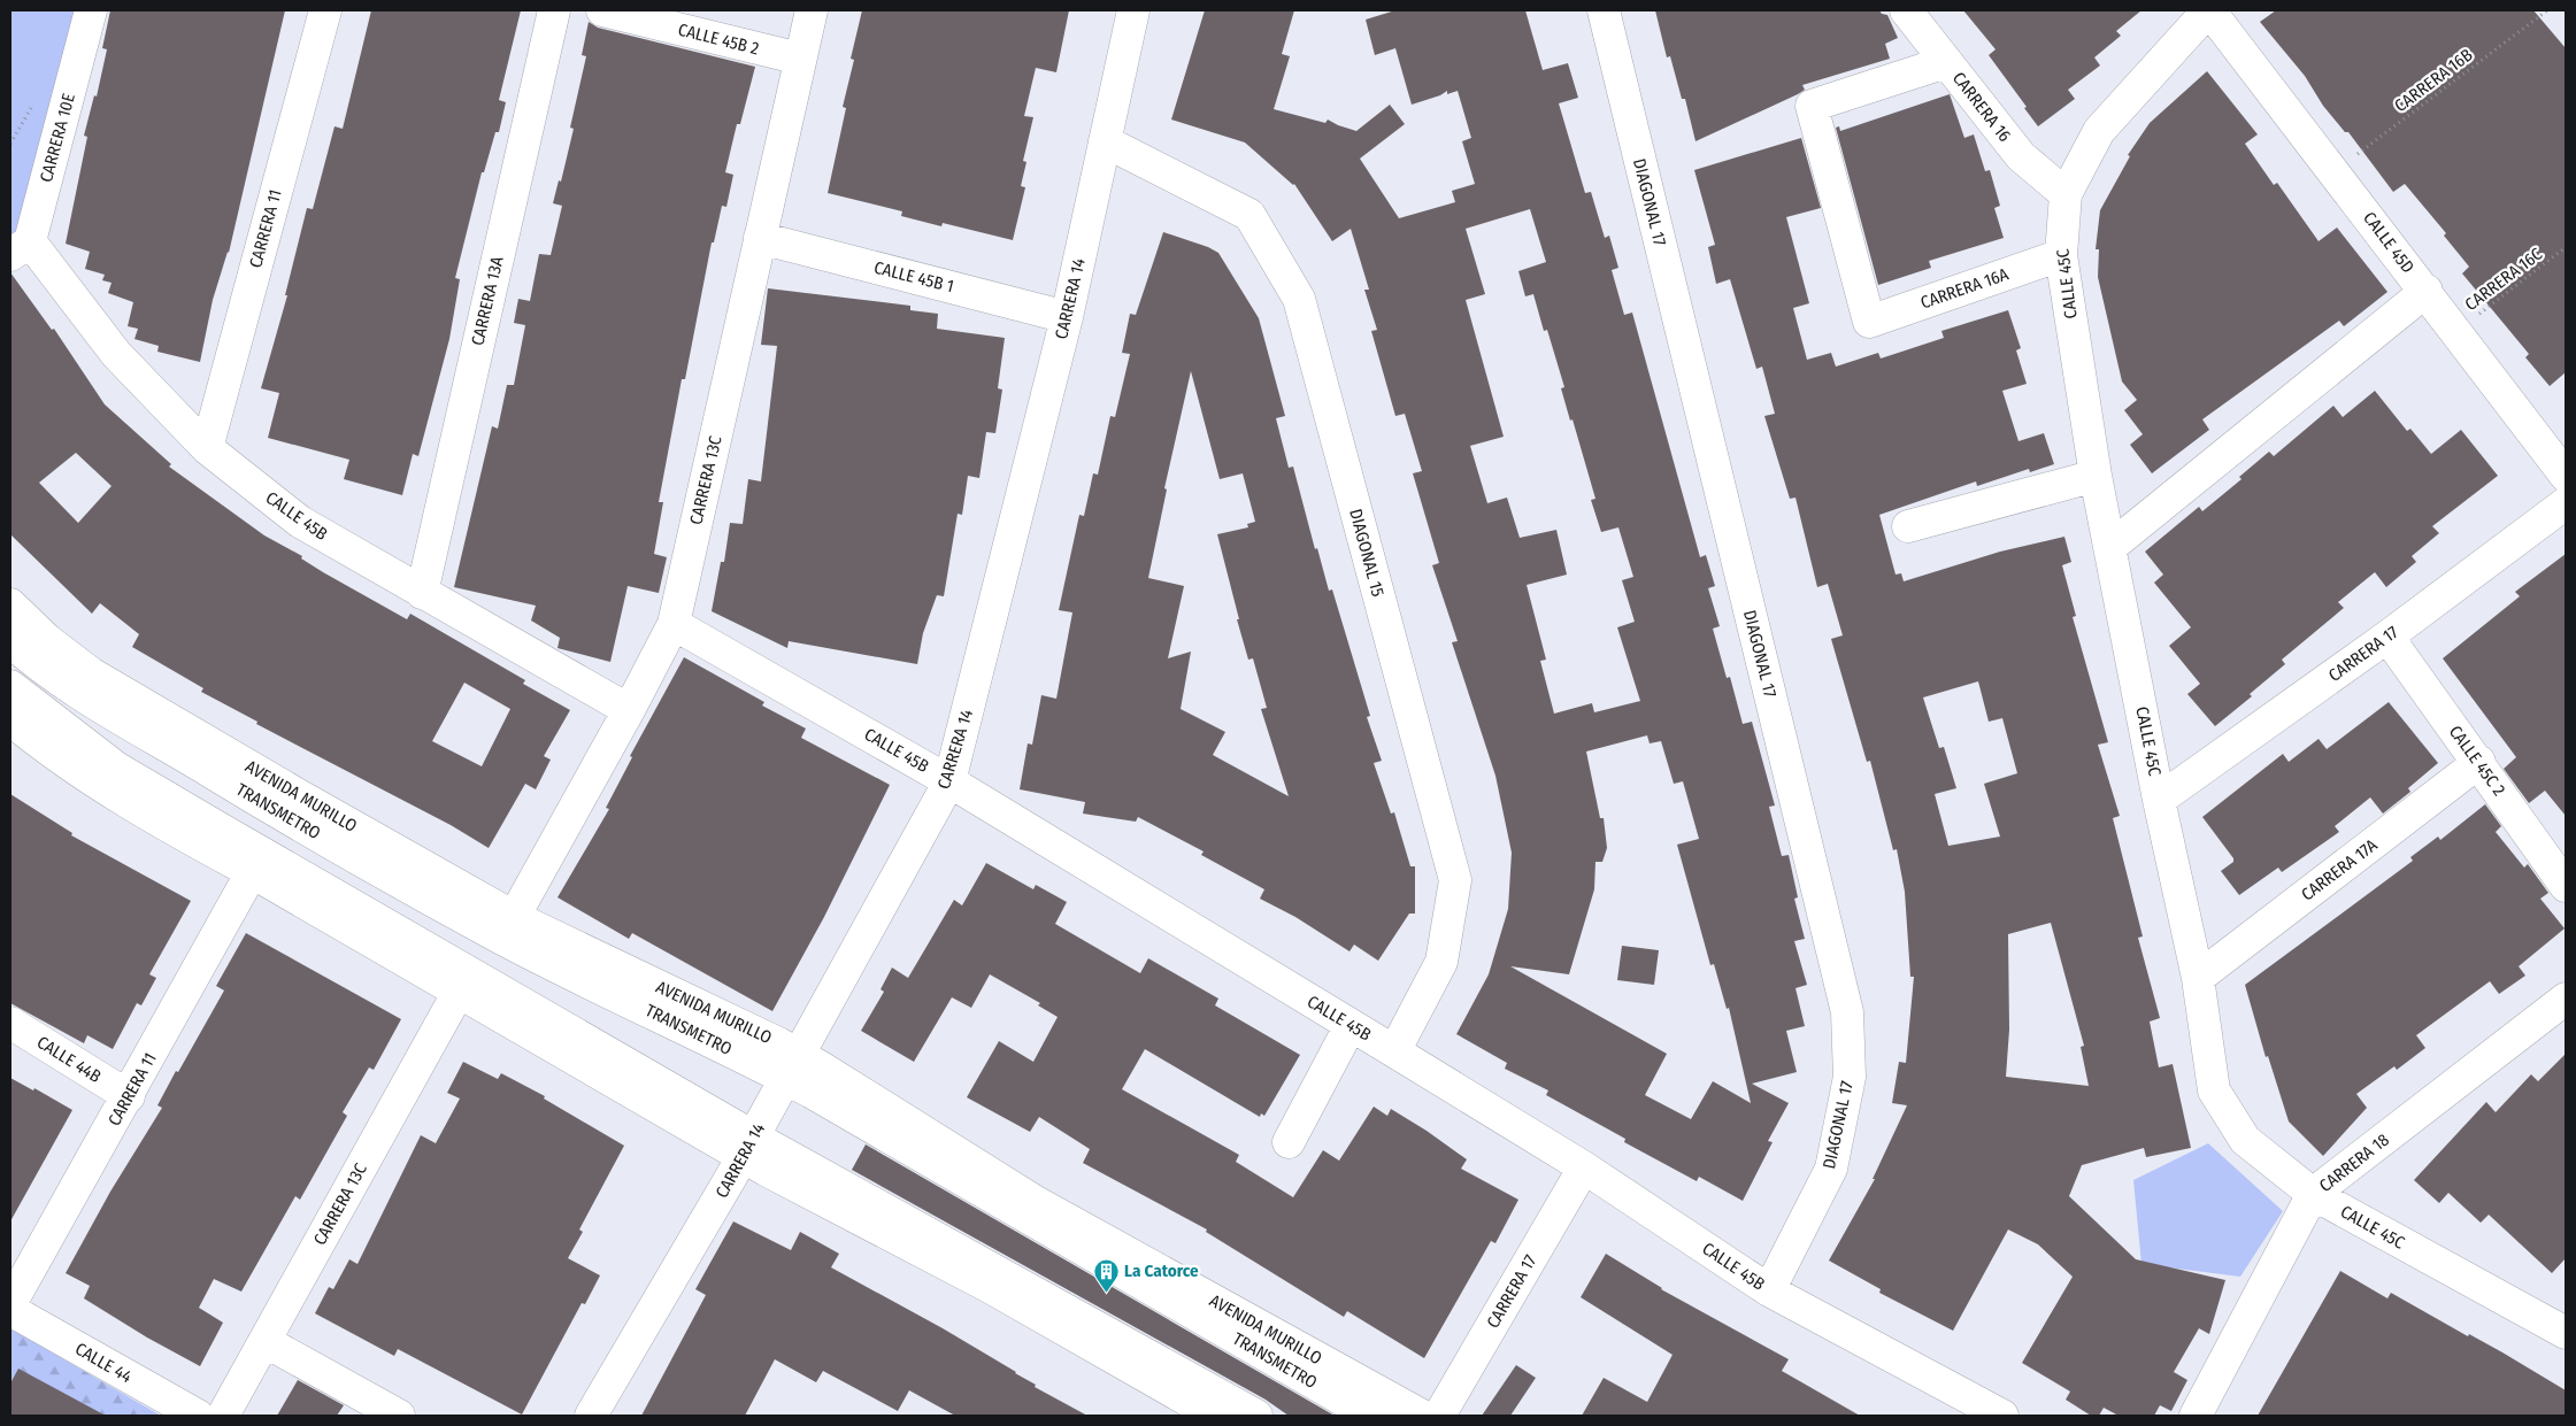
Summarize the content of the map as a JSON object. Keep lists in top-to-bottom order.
{
  "streets": {
    "street": [
      "CALLE 45B 2",
      "CARRERA 16",
      "CARRERA 10E",
      "DIAGONAL 17",
      "CARRERA 11",
      "CALLE 45D",
      "CALLE 45B 1",
      "CALLE 45C",
      "CARRERA 16A",
      "CARRERA 14",
      "CARRERA 13A",
      "CARRERA 13C",
      "CALLE 45B",
      "DIAGONAL 15",
      "CARRERA 17",
      "CALLE 45C 2",
      "AVENIDA MURILLO",
      "TRANSMETRO",
      "CARRERA 17A",
      "CALLE 44B",
      "CARRERA 18",
      "CALLE 44"
    ],
    "path": ["CARRERA 16B", "CARRERA 16C"]
  },
  "crossings": [
    ["CALLE 45B 2", "CARRERA 13C"],
    ["CARRERA 16B", "CALLE 45D"],
    ["CARRERA 16", "CALLE 45C"],
    ["CARRERA 16", "CARRERA 16A"],
    ["CARRERA 10E", "CALLE 45B"],
    ["DIAGONAL 17", "CALLE 45B"],
    ["CARRERA 11", "CALLE 45B"],
    ["CARRERA 11", "CALLE 44B"],
    ["CALLE 45D", "CARRERA 16C"],
    ["CALLE 45D", "CALLE 45C"],
    ["CALLE 45B 1", "CARRERA 14"],
    ["CALLE 45B 1", "CARRERA 13C"],
    ["CALLE 45C", "CARRERA 16A"],
    ["CALLE 45C", "CARRERA 17"],
    ["CALLE 45C", "CARRERA 17A"],
    ["CALLE 45C", "CARRERA 18"],
    ["CARRERA 14", "CALLE 45B"],
    ["CARRERA 14", "DIAGONAL 15"],
    ["CARRERA 14", "AVENIDA MURILLO"],
    ["CARRERA 14", "TRANSMETRO"],
    ["CARRERA 13A", "CALLE 45B"],
    ["CARRERA 13C", "CALLE 45B"],
    ["CARRERA 13C", "AVENIDA MURILLO"],
    ["CALLE 45B", "DIAGONAL 15"],
    ["CALLE 45B", "CARRERA 17"],
    ["CARRERA 17", "CALLE 45C 2"],
    ["CALLE 45C 2", "CARRERA 17A"],
    ["AVENIDA MURILLO", "TRANSMETRO"]
  ],
  "places": {
    "building": ["La Catorce"]
  }
}
